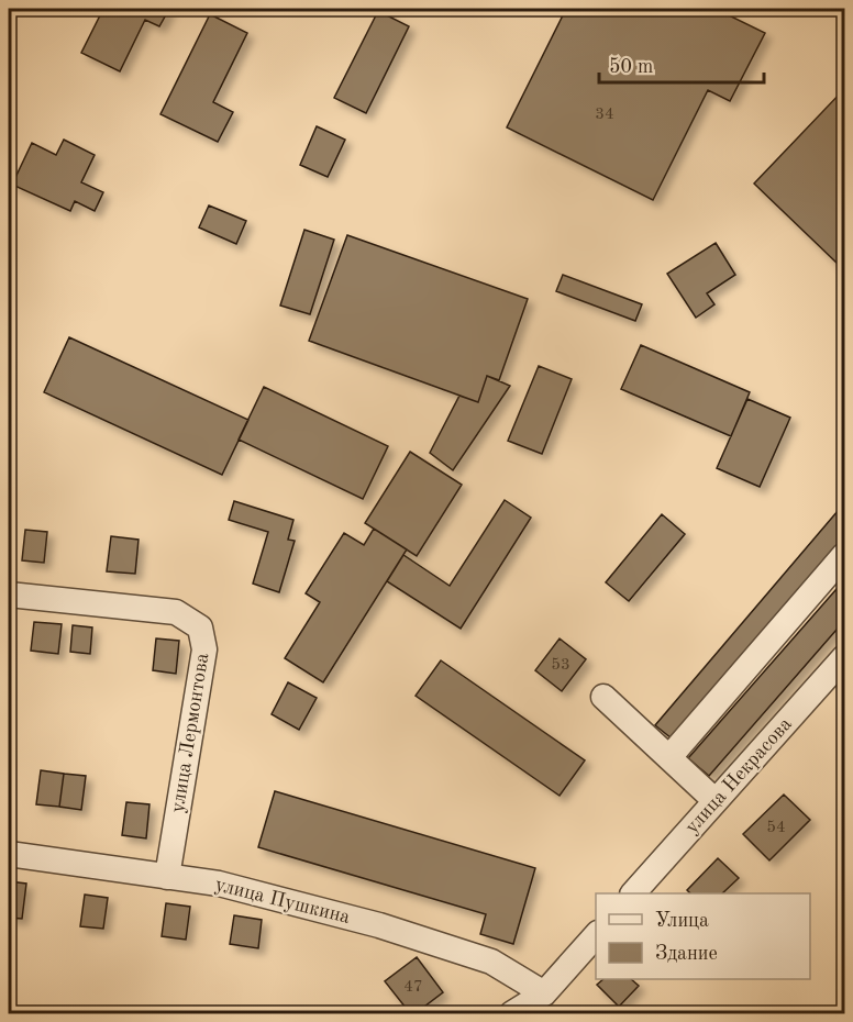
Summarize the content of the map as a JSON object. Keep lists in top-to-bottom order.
{
  "streets": {
    "street": ["улица Лермонтова", "улица Некрасова", "улица Пушкина"]
  },
  "crossings": [
    ["улица Лермонтова", "улица Пушкина"]
  ],
  "house_numbers": [
    "34",
    "53",
    "54",
    "47"
  ],
  "legend": ["Улица", "Здание"],
  "scale_bar": "50 m"
}
